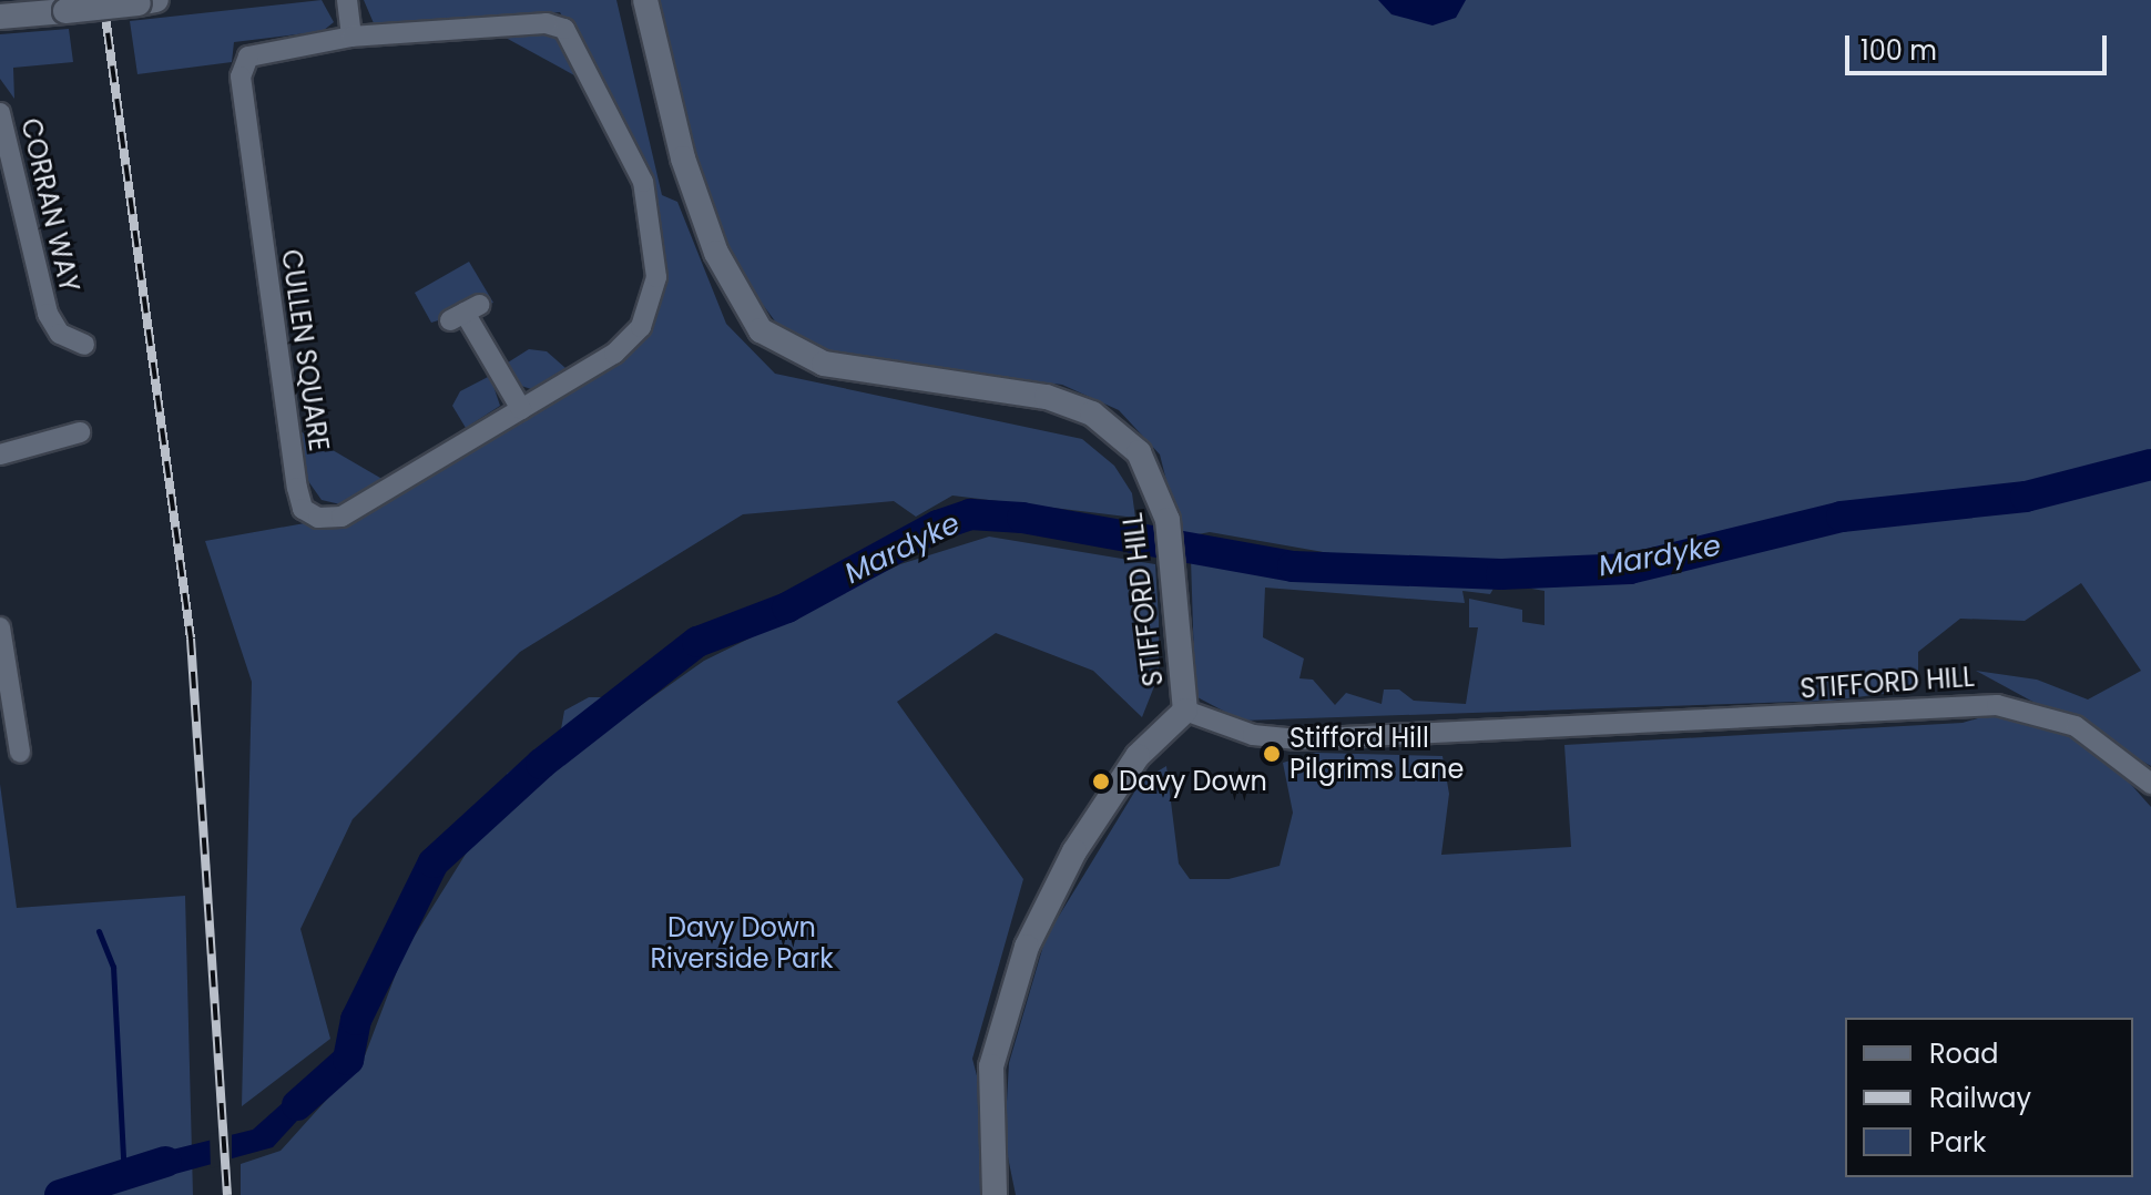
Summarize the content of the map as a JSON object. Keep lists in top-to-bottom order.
{
  "streets": {
    "main road": ["STIFFORD HILL"],
    "street": ["CORRAN WAY", "CULLEN SQUARE"]
  },
  "water": ["Mardyke"],
  "parks": ["Davy Down Riverside Park"],
  "places": ["Stifford Hill Pilgrims Lane", "Davy Down"],
  "legend": ["Road", "Railway", "Park"],
  "scale_bar": "100 m"
}
